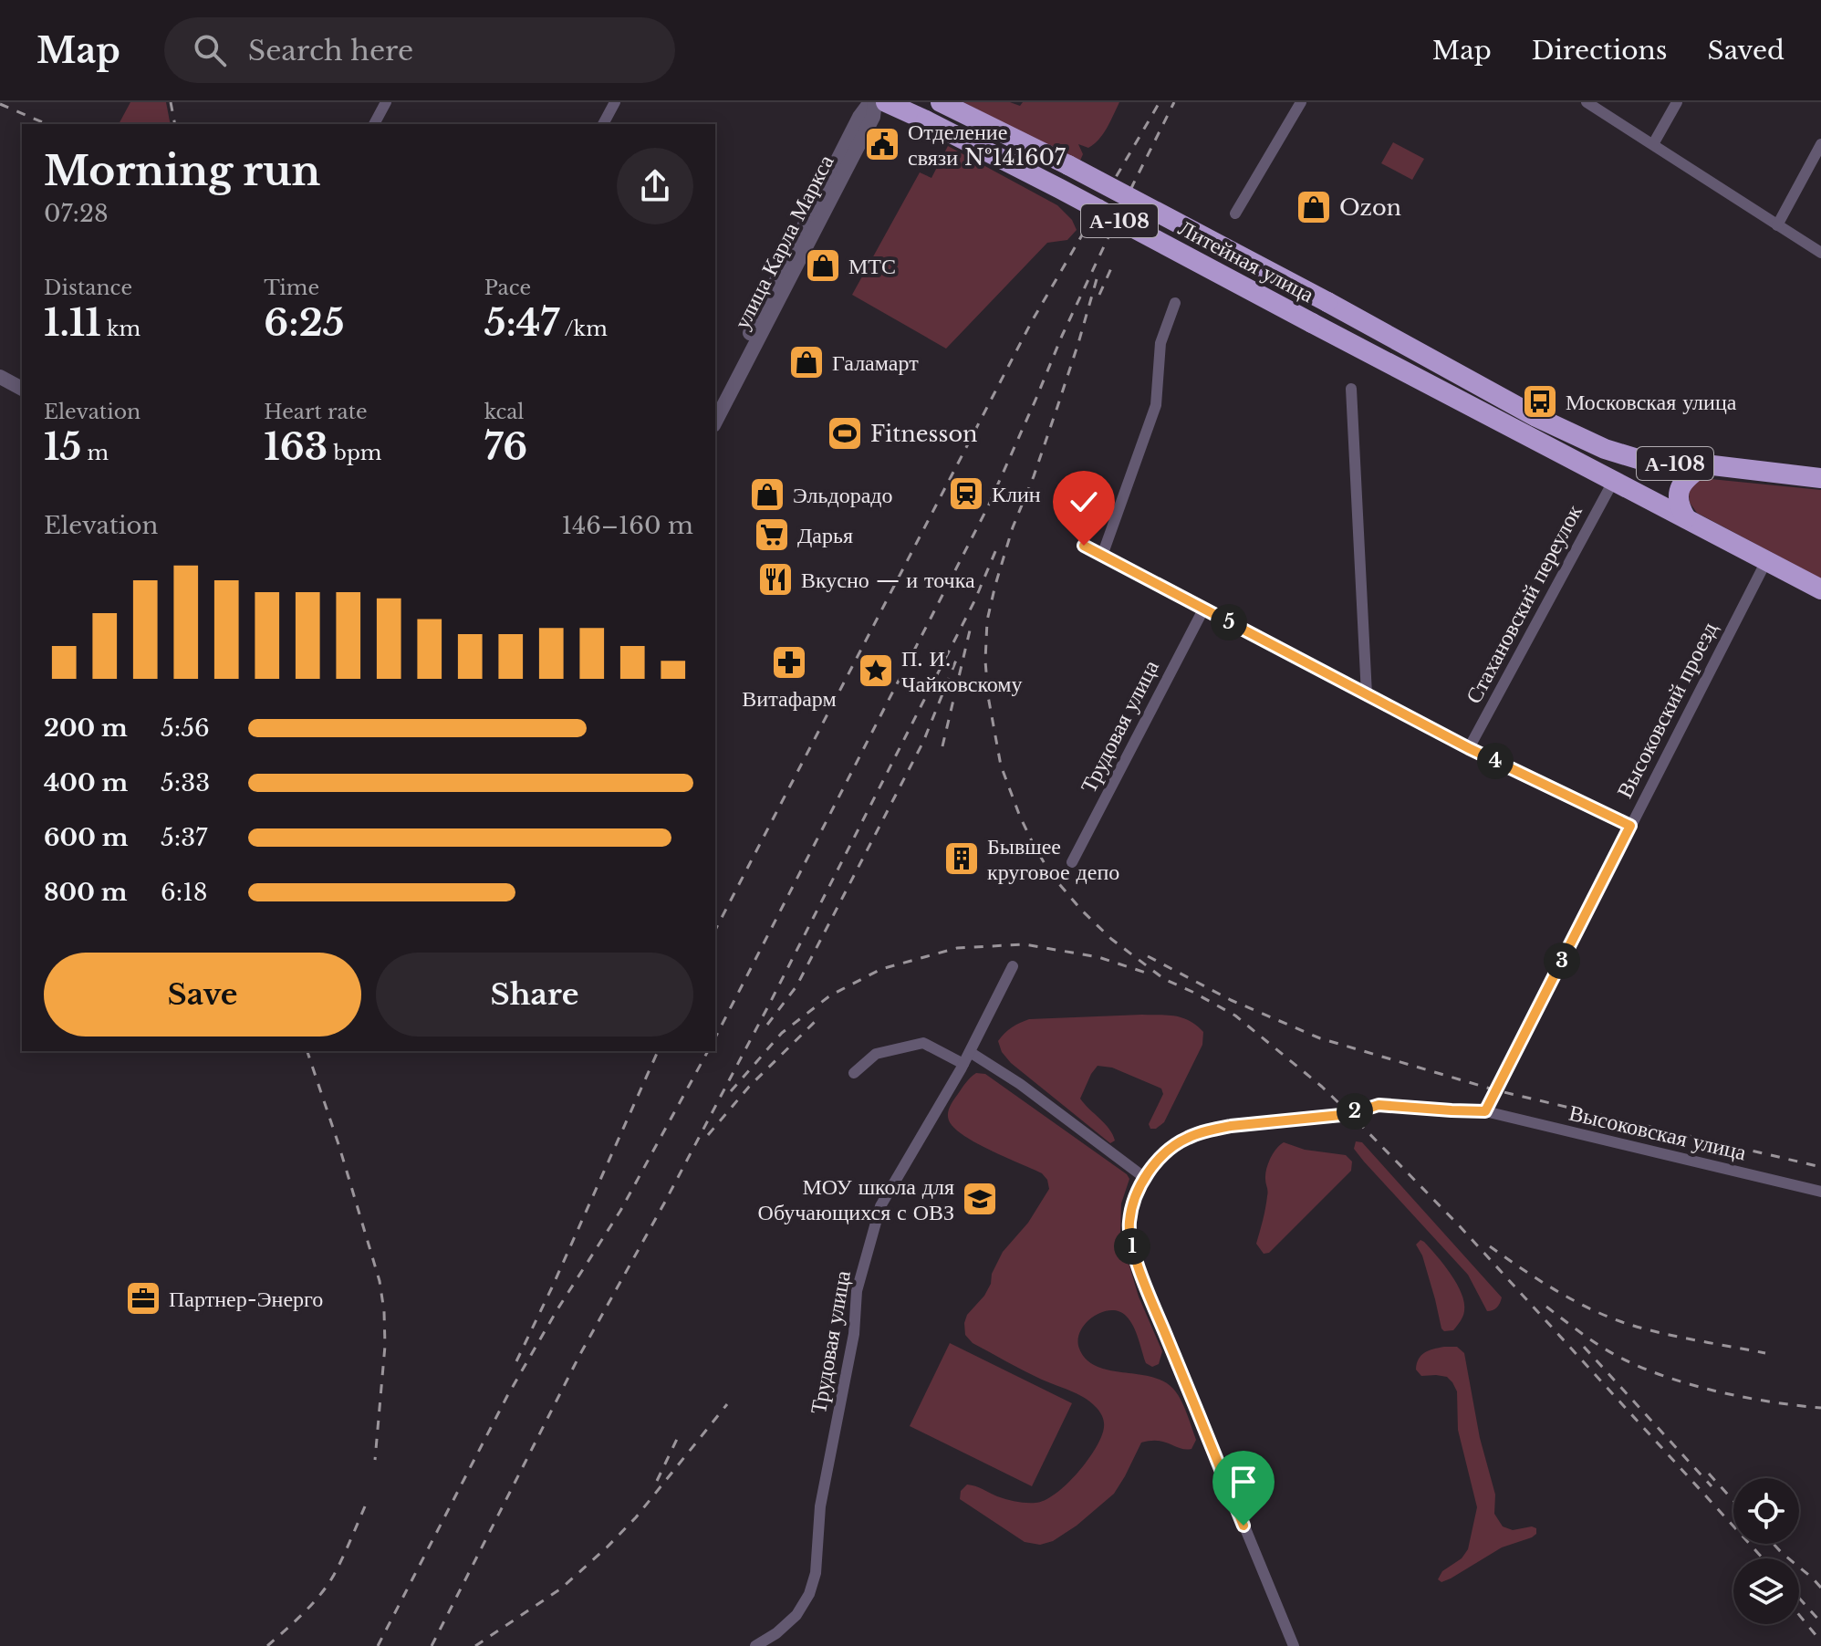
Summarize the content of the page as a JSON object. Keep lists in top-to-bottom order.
{
  "streets": {
    "highway": ["А-108", "Литейная улица"],
    "street": [
      "улица Карла Маркса",
      "Стахановский переулок",
      "Высоковский проезд",
      "Трудовая улица",
      "Высоковская улица"
    ]
  },
  "crossings": [
    ["А-108", "Литейная улица"],
    ["А-108", "Стахановский переулок"],
    ["А-108", "Высоковский проезд"],
    ["улица Карла Маркса", "Литейная улица"],
    ["Литейная улица", "Стахановский переулок"],
    ["Высоковский проезд", "Высоковская улица"]
  ],
  "places": {
    "public building": ["Отделение связи №141607"],
    "shop": [
      "Ozon",
      "МТС",
      "Галамарт",
      "Эльдорадо"
    ],
    "bus stop": ["Московская улица"],
    "sports": ["Fitnesson"],
    "station": ["Клин"],
    "supermarket": ["Дарья"],
    "restaurant": ["Вкусно — и точка"],
    "pharmacy": ["Витафарм"],
    "place": ["П. И. Чайковскому"],
    "building": ["Бывшее круговое депо"],
    "school or university": ["МОУ школа для Обучающихся с ОВЗ"],
    "office": ["Партнер-Энерго"]
  },
  "page": {
    "header": "Map",
    "search": "Search here",
    "nav": ["Map", "Directions", "Saved"],
    "heading": ["Morning run", "07:28"],
    "stats": [
      ["Distance", "1.11 km"],
      ["Time", "6:25"],
      ["Pace", "5:47 /km"],
      ["Elevation", "15 m"],
      ["Heart rate", "163 bpm"],
      ["kcal", "76"]
    ],
    "chart": ["Elevation", "146–160 m"],
    "pins": [
      "5",
      "4",
      "3",
      "2",
      "1"
    ],
    "list": [
      {
        "name": "200 m",
        "note": "5:56"
      },
      {
        "name": "400 m",
        "note": "5:33"
      },
      {
        "name": "600 m",
        "note": "5:37"
      },
      {
        "name": "800 m",
        "note": "6:18"
      }
    ],
    "buttons": ["Save", "Share"]
  }
}
